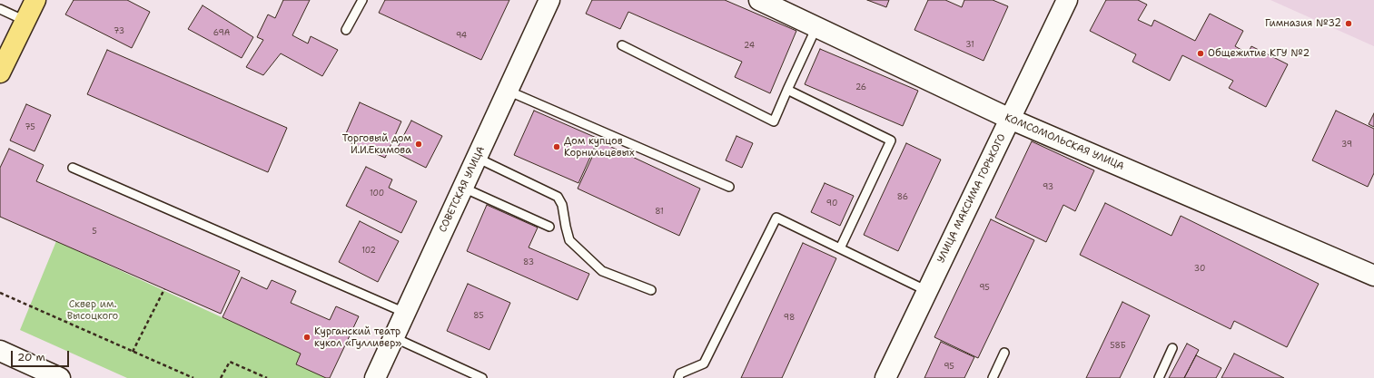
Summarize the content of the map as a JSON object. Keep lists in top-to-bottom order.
{
  "streets": {
    "street": ["КОМСОМОЛЬСКАЯ УЛИЦА", "СОВЕТСКАЯ УЛИЦА", "УЛИЦА МАКСИМА ГОРЬКОГО"]
  },
  "crossings": [
    ["КОМСОМОЛЬСКАЯ УЛИЦА", "УЛИЦА МАКСИМА ГОРЬКОГО"]
  ],
  "parks": ["Сквер им. Высоцкого"],
  "places": [
    "Гимназия №32",
    "Общежитие КГУ №2",
    "Торговый дом И.И.Екимова",
    "Дом купцов Корнильцевых",
    "Курганский театр кукол «Гулливер»"
  ],
  "house_numbers": [
    "73",
    "69А",
    "94",
    "31",
    "24",
    "26",
    "75",
    "39",
    "93",
    "100",
    "86",
    "90",
    "81",
    "5",
    "102",
    "83",
    "30",
    "95",
    "85",
    "98",
    "58Б",
    "95"
  ],
  "scale_bar": "20 m"
}
